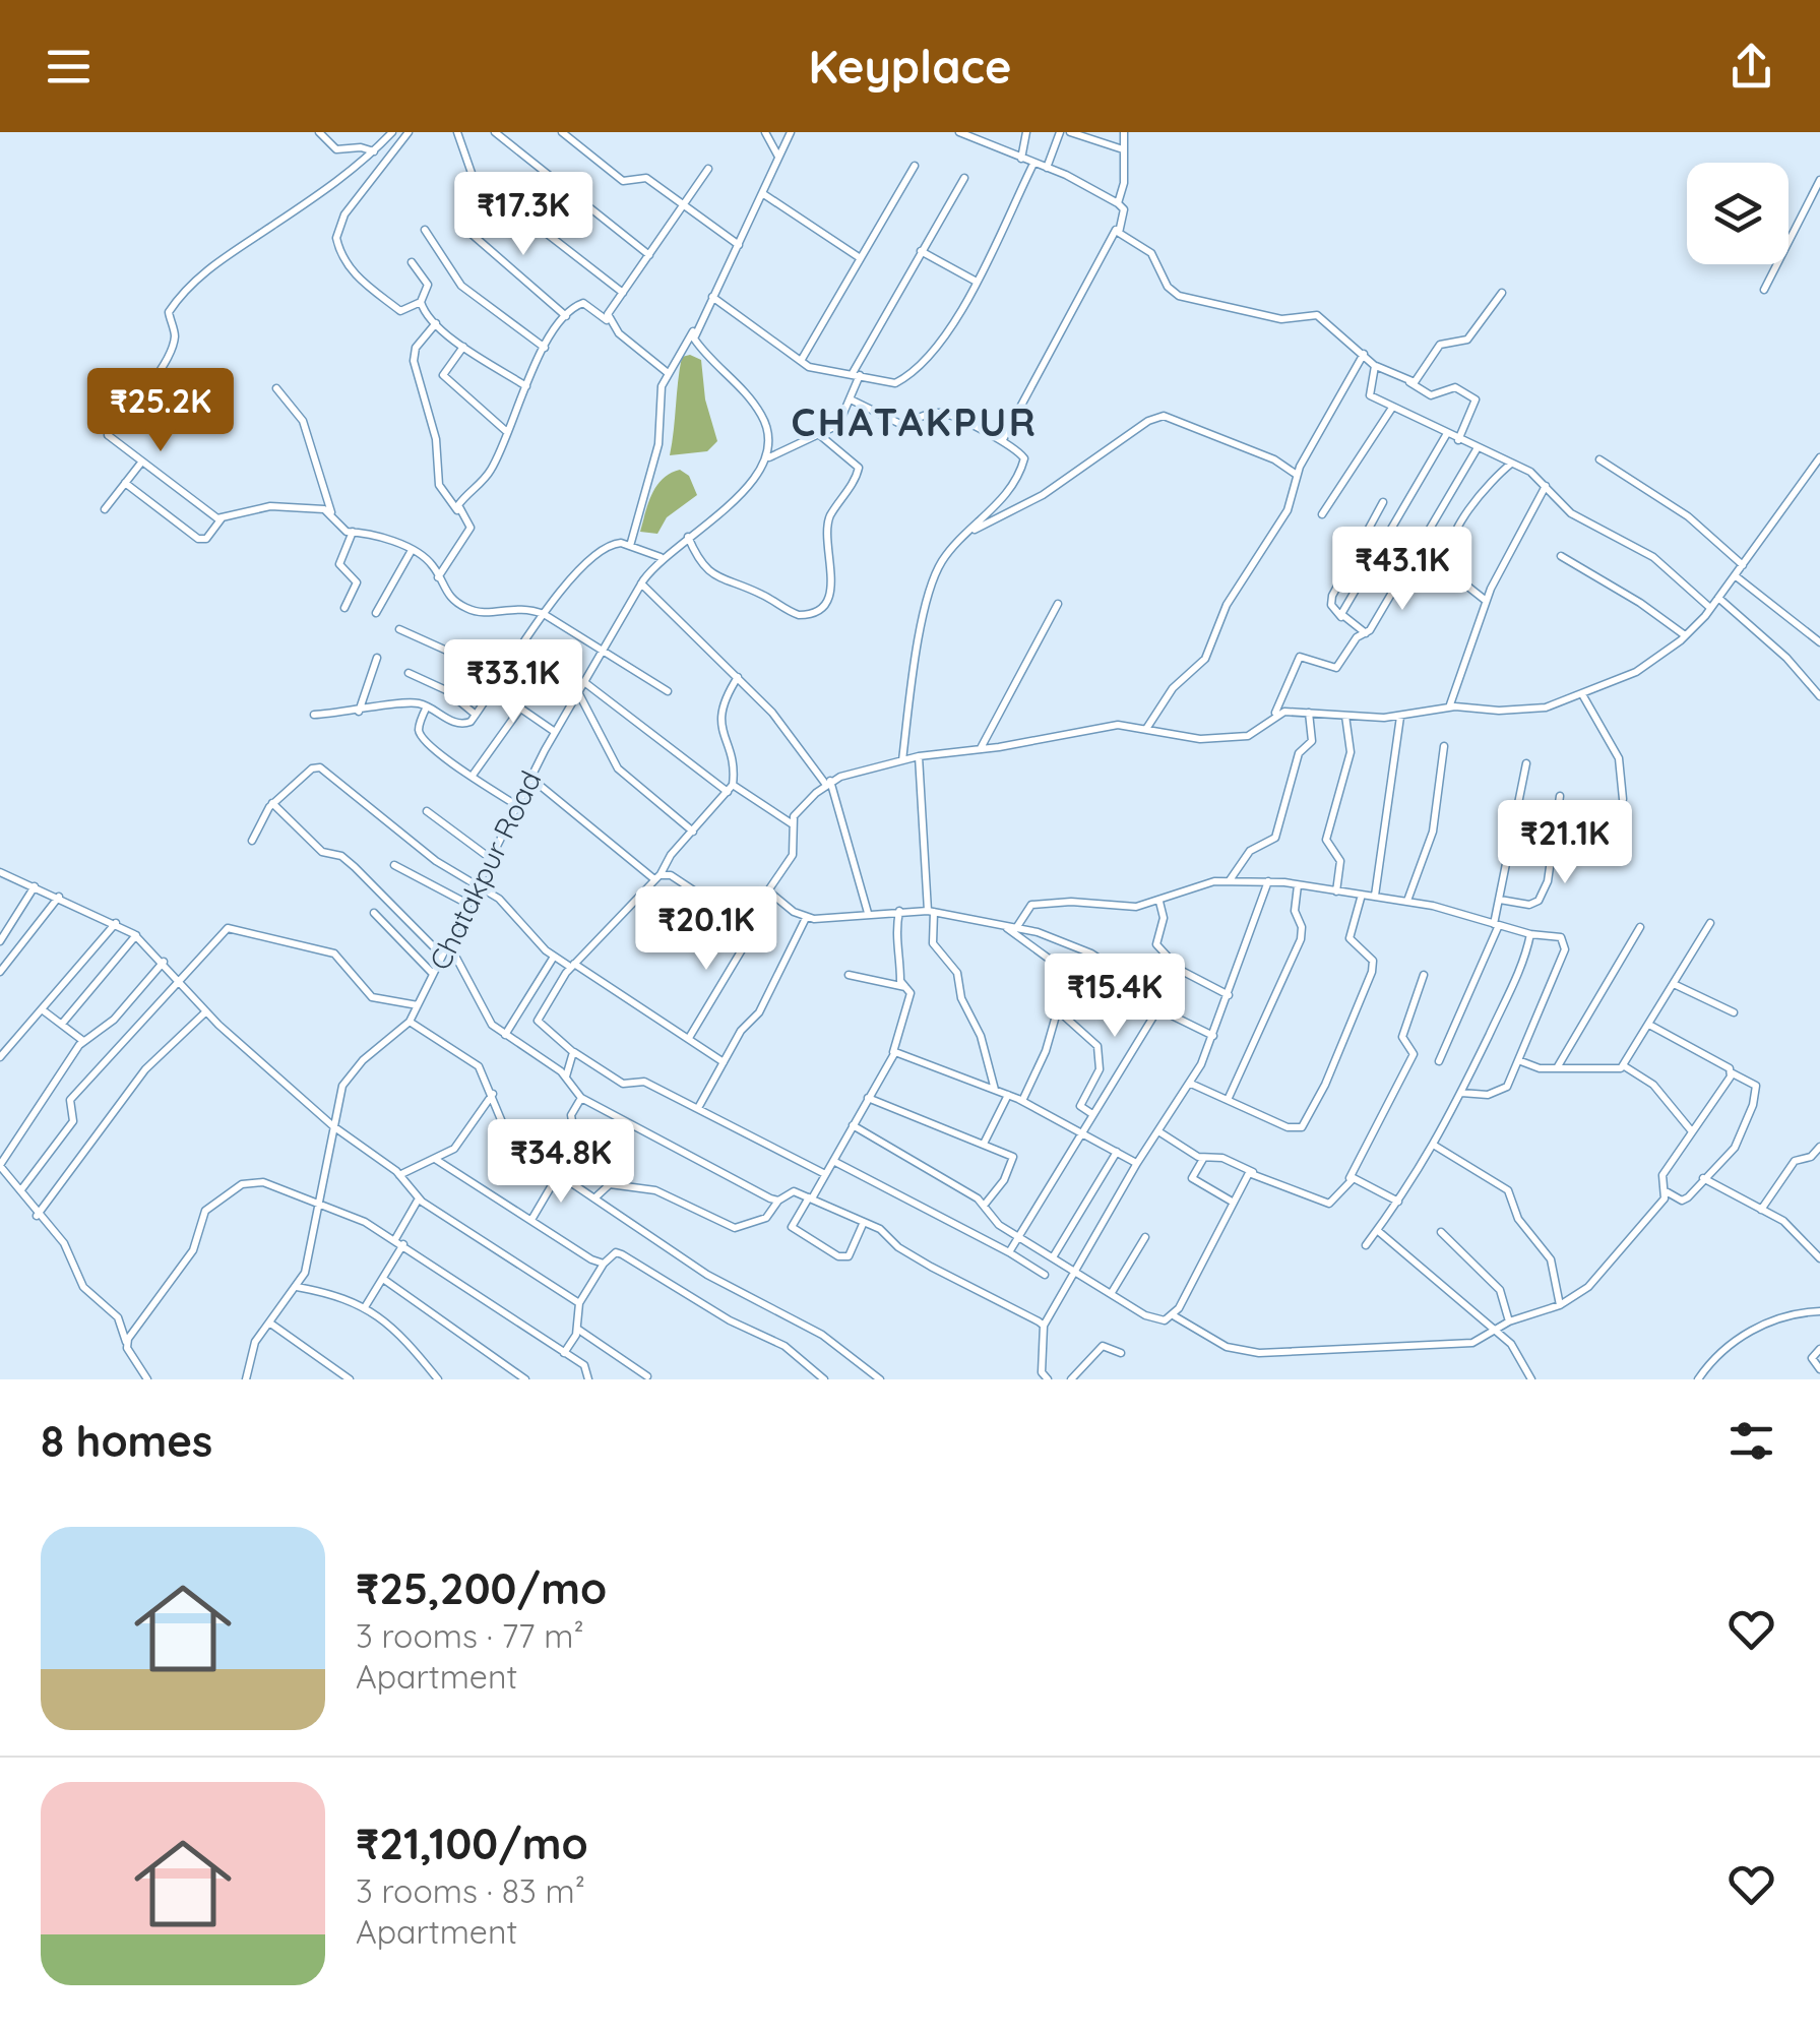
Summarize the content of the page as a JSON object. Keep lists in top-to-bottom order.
{
  "streets": {
    "street": ["Chatakpur Road"]
  },
  "districts": ["CHATAKPUR"],
  "page": {
    "header": "Keyplace",
    "price": [
      "₹17.3K",
      "₹25.2K",
      "₹43.1K",
      "₹33.1K",
      "₹21.1K",
      "₹20.1K",
      "₹15.4K",
      "₹34.8K"
    ],
    "heading": "8 homes",
    "list": [
      {
        "name": "₹25,200/mo",
        "note": "3 rooms · 77 m² · Apartment"
      },
      {
        "name": "₹21,100/mo",
        "note": "3 rooms · 83 m² · Apartment"
      }
    ]
  }
}
